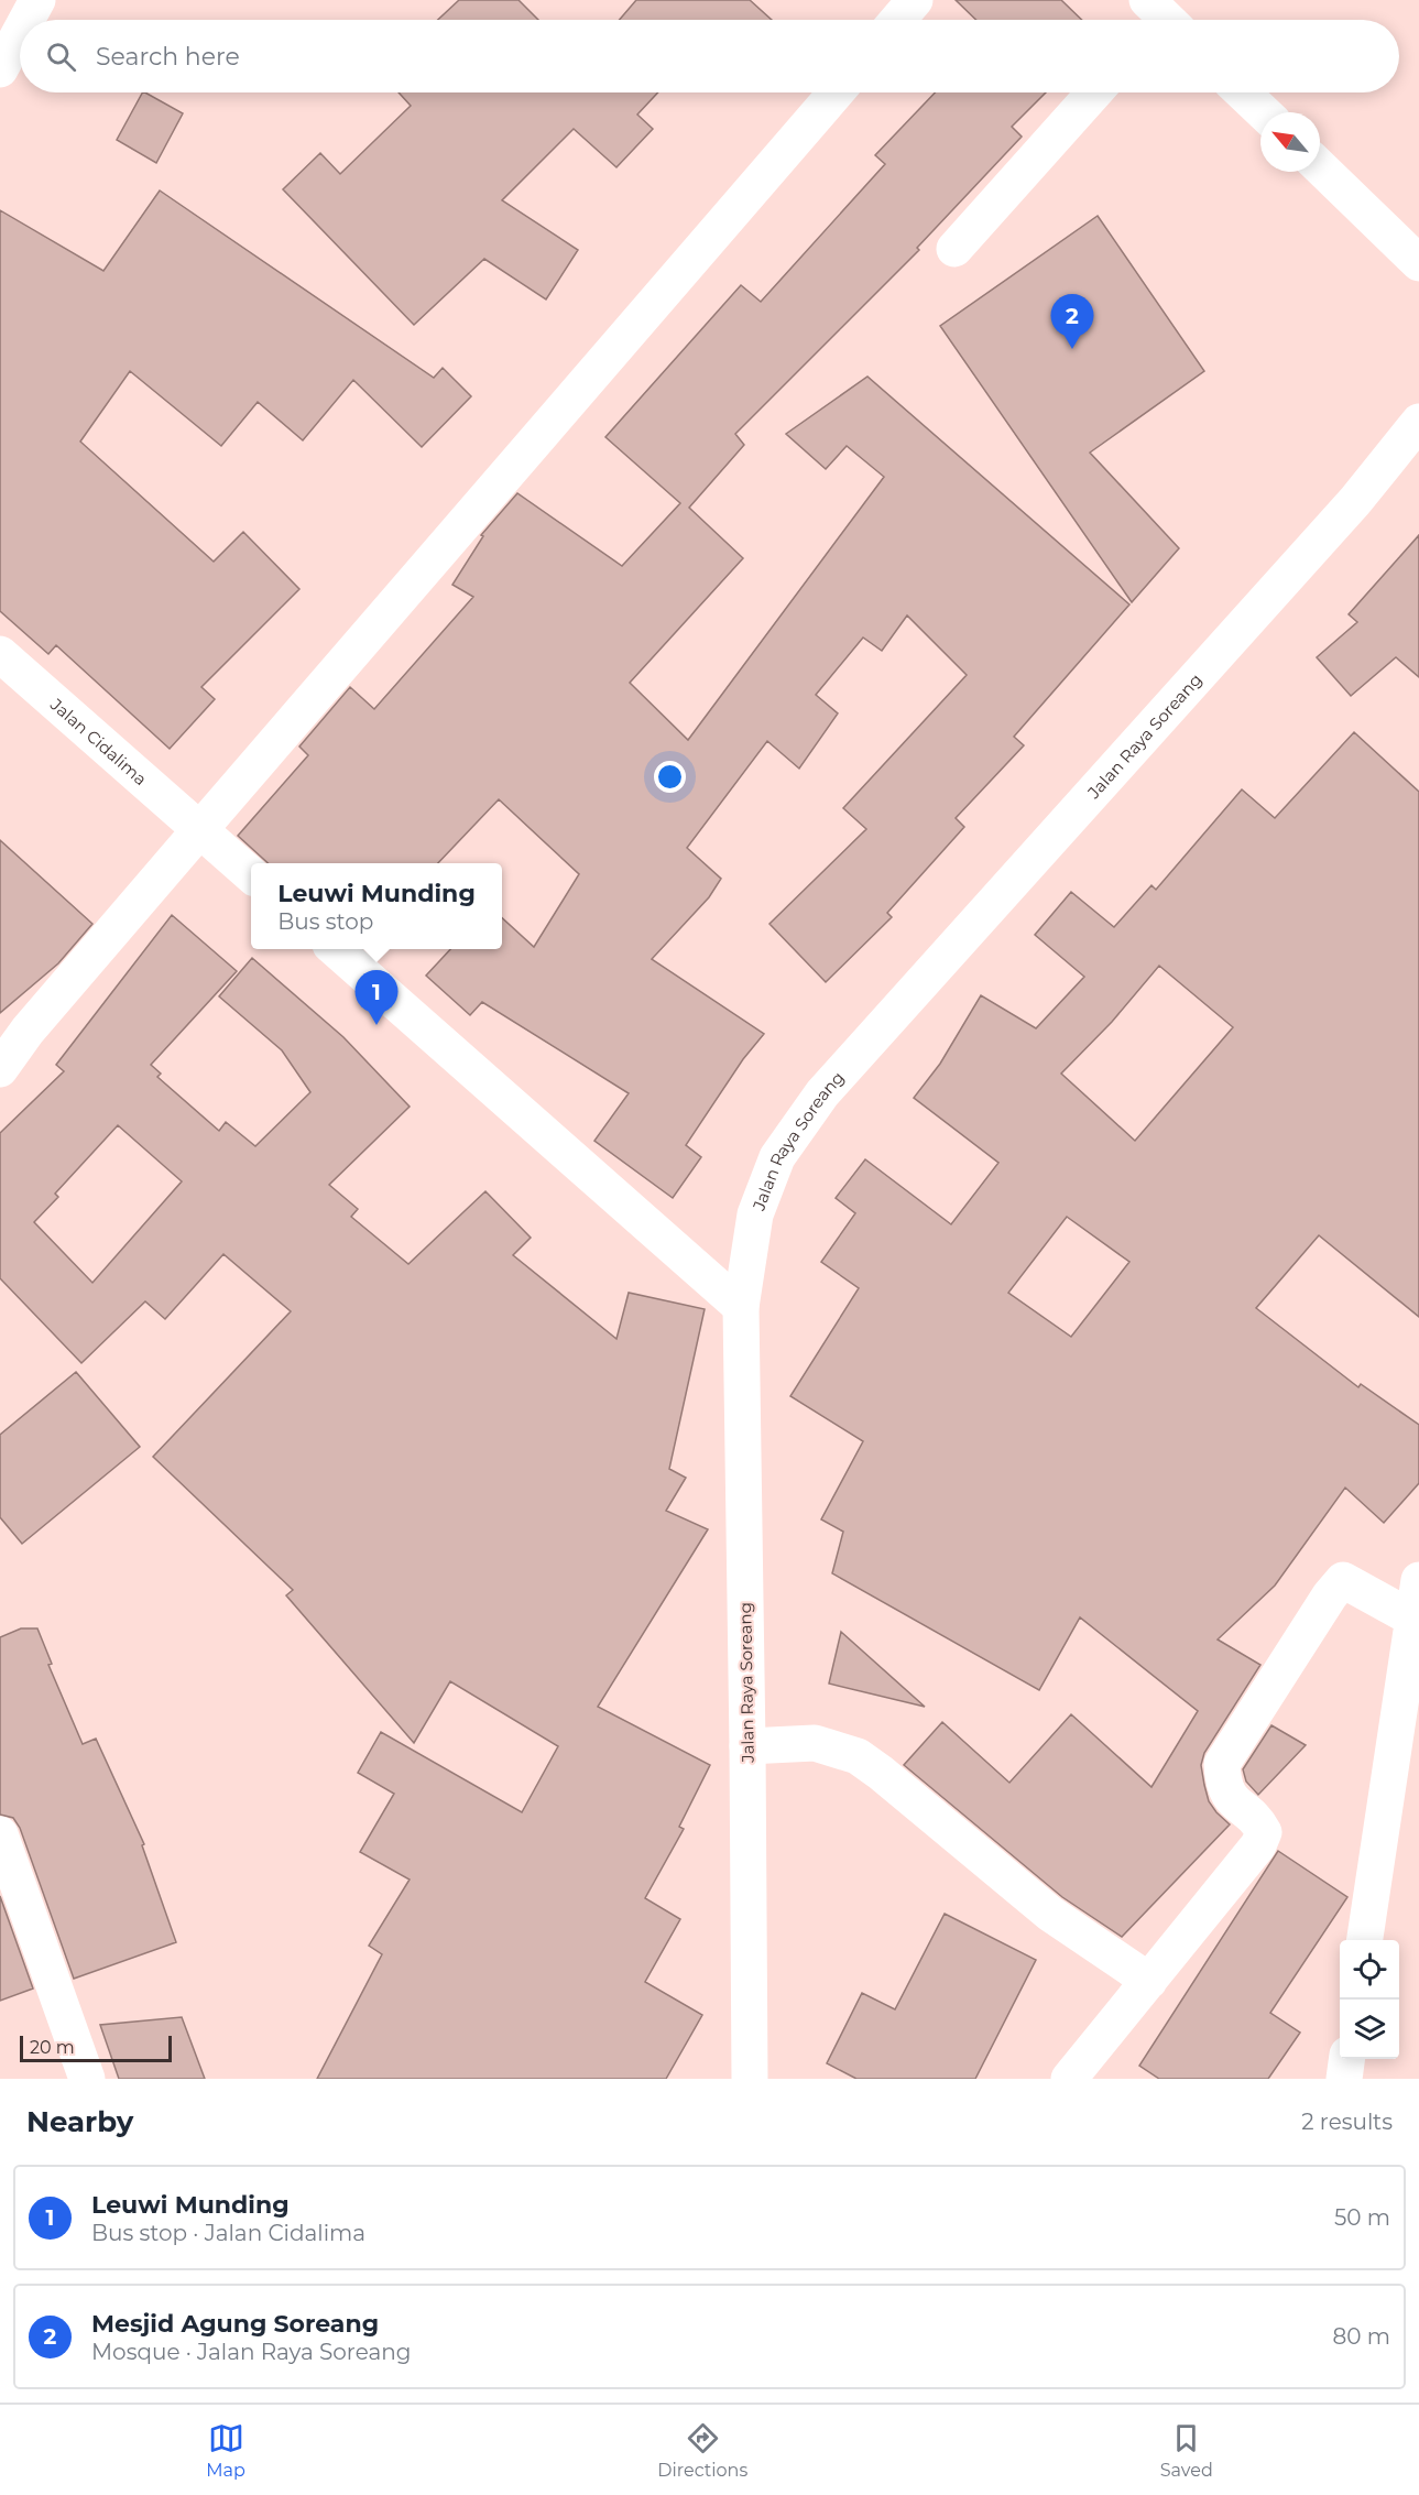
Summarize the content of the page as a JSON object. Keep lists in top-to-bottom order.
{
  "streets": {
    "main road": ["Jalan Raya Soreang", "Jalan Cidalima"]
  },
  "scale_bar": "20 m",
  "north": "top left",
  "page": {
    "search": "Search here",
    "pins": ["2", "1"],
    "popup": ["Leuwi Munding", "Bus stop"],
    "scale": "20 m",
    "heading": ["Nearby", "2 results"],
    "list": [
      {
        "mark": "1",
        "name": "Leuwi Munding",
        "note": "Bus stop · Jalan Cidalima",
        "value": "50 m"
      },
      {
        "mark": "2",
        "name": "Mesjid Agung Soreang",
        "note": "Mosque · Jalan Raya Soreang",
        "value": "80 m"
      }
    ],
    "nav": ["Map", "Directions", "Saved"]
  }
}
